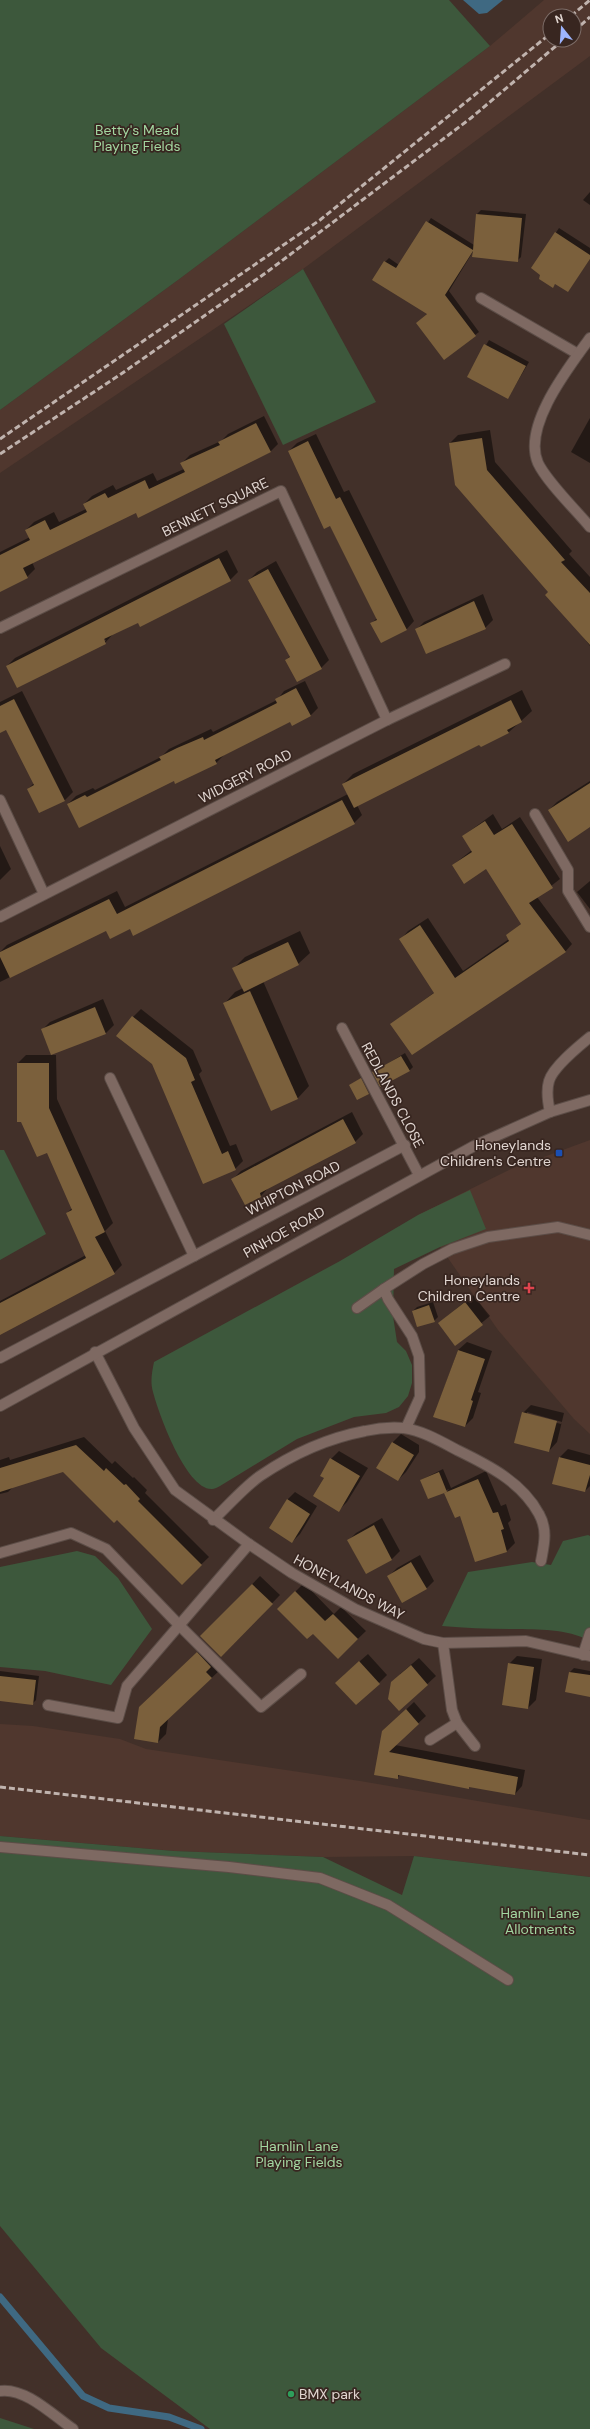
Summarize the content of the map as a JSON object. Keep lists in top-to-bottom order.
{
  "streets": {
    "street": [
      "BENNETT SQUARE",
      "WIDGERY ROAD",
      "REDLANDS CLOSE",
      "WHIPTON ROAD",
      "PINHOE ROAD",
      "HONEYLANDS WAY"
    ]
  },
  "crossings": [
    ["BENNETT SQUARE", "WIDGERY ROAD"],
    ["REDLANDS CLOSE", "WHIPTON ROAD"],
    ["REDLANDS CLOSE", "PINHOE ROAD"],
    ["PINHOE ROAD", "HONEYLANDS WAY"]
  ],
  "parks": ["Betty's Mead Playing Fields", "Hamlin Lane Allotments", "Hamlin Lane Playing Fields"],
  "places": {
    "transit": ["Honeylands Children's Centre"],
    "health": ["Honeylands Children Centre"],
    "other": ["BMX park"]
  },
  "north": "top"
}
